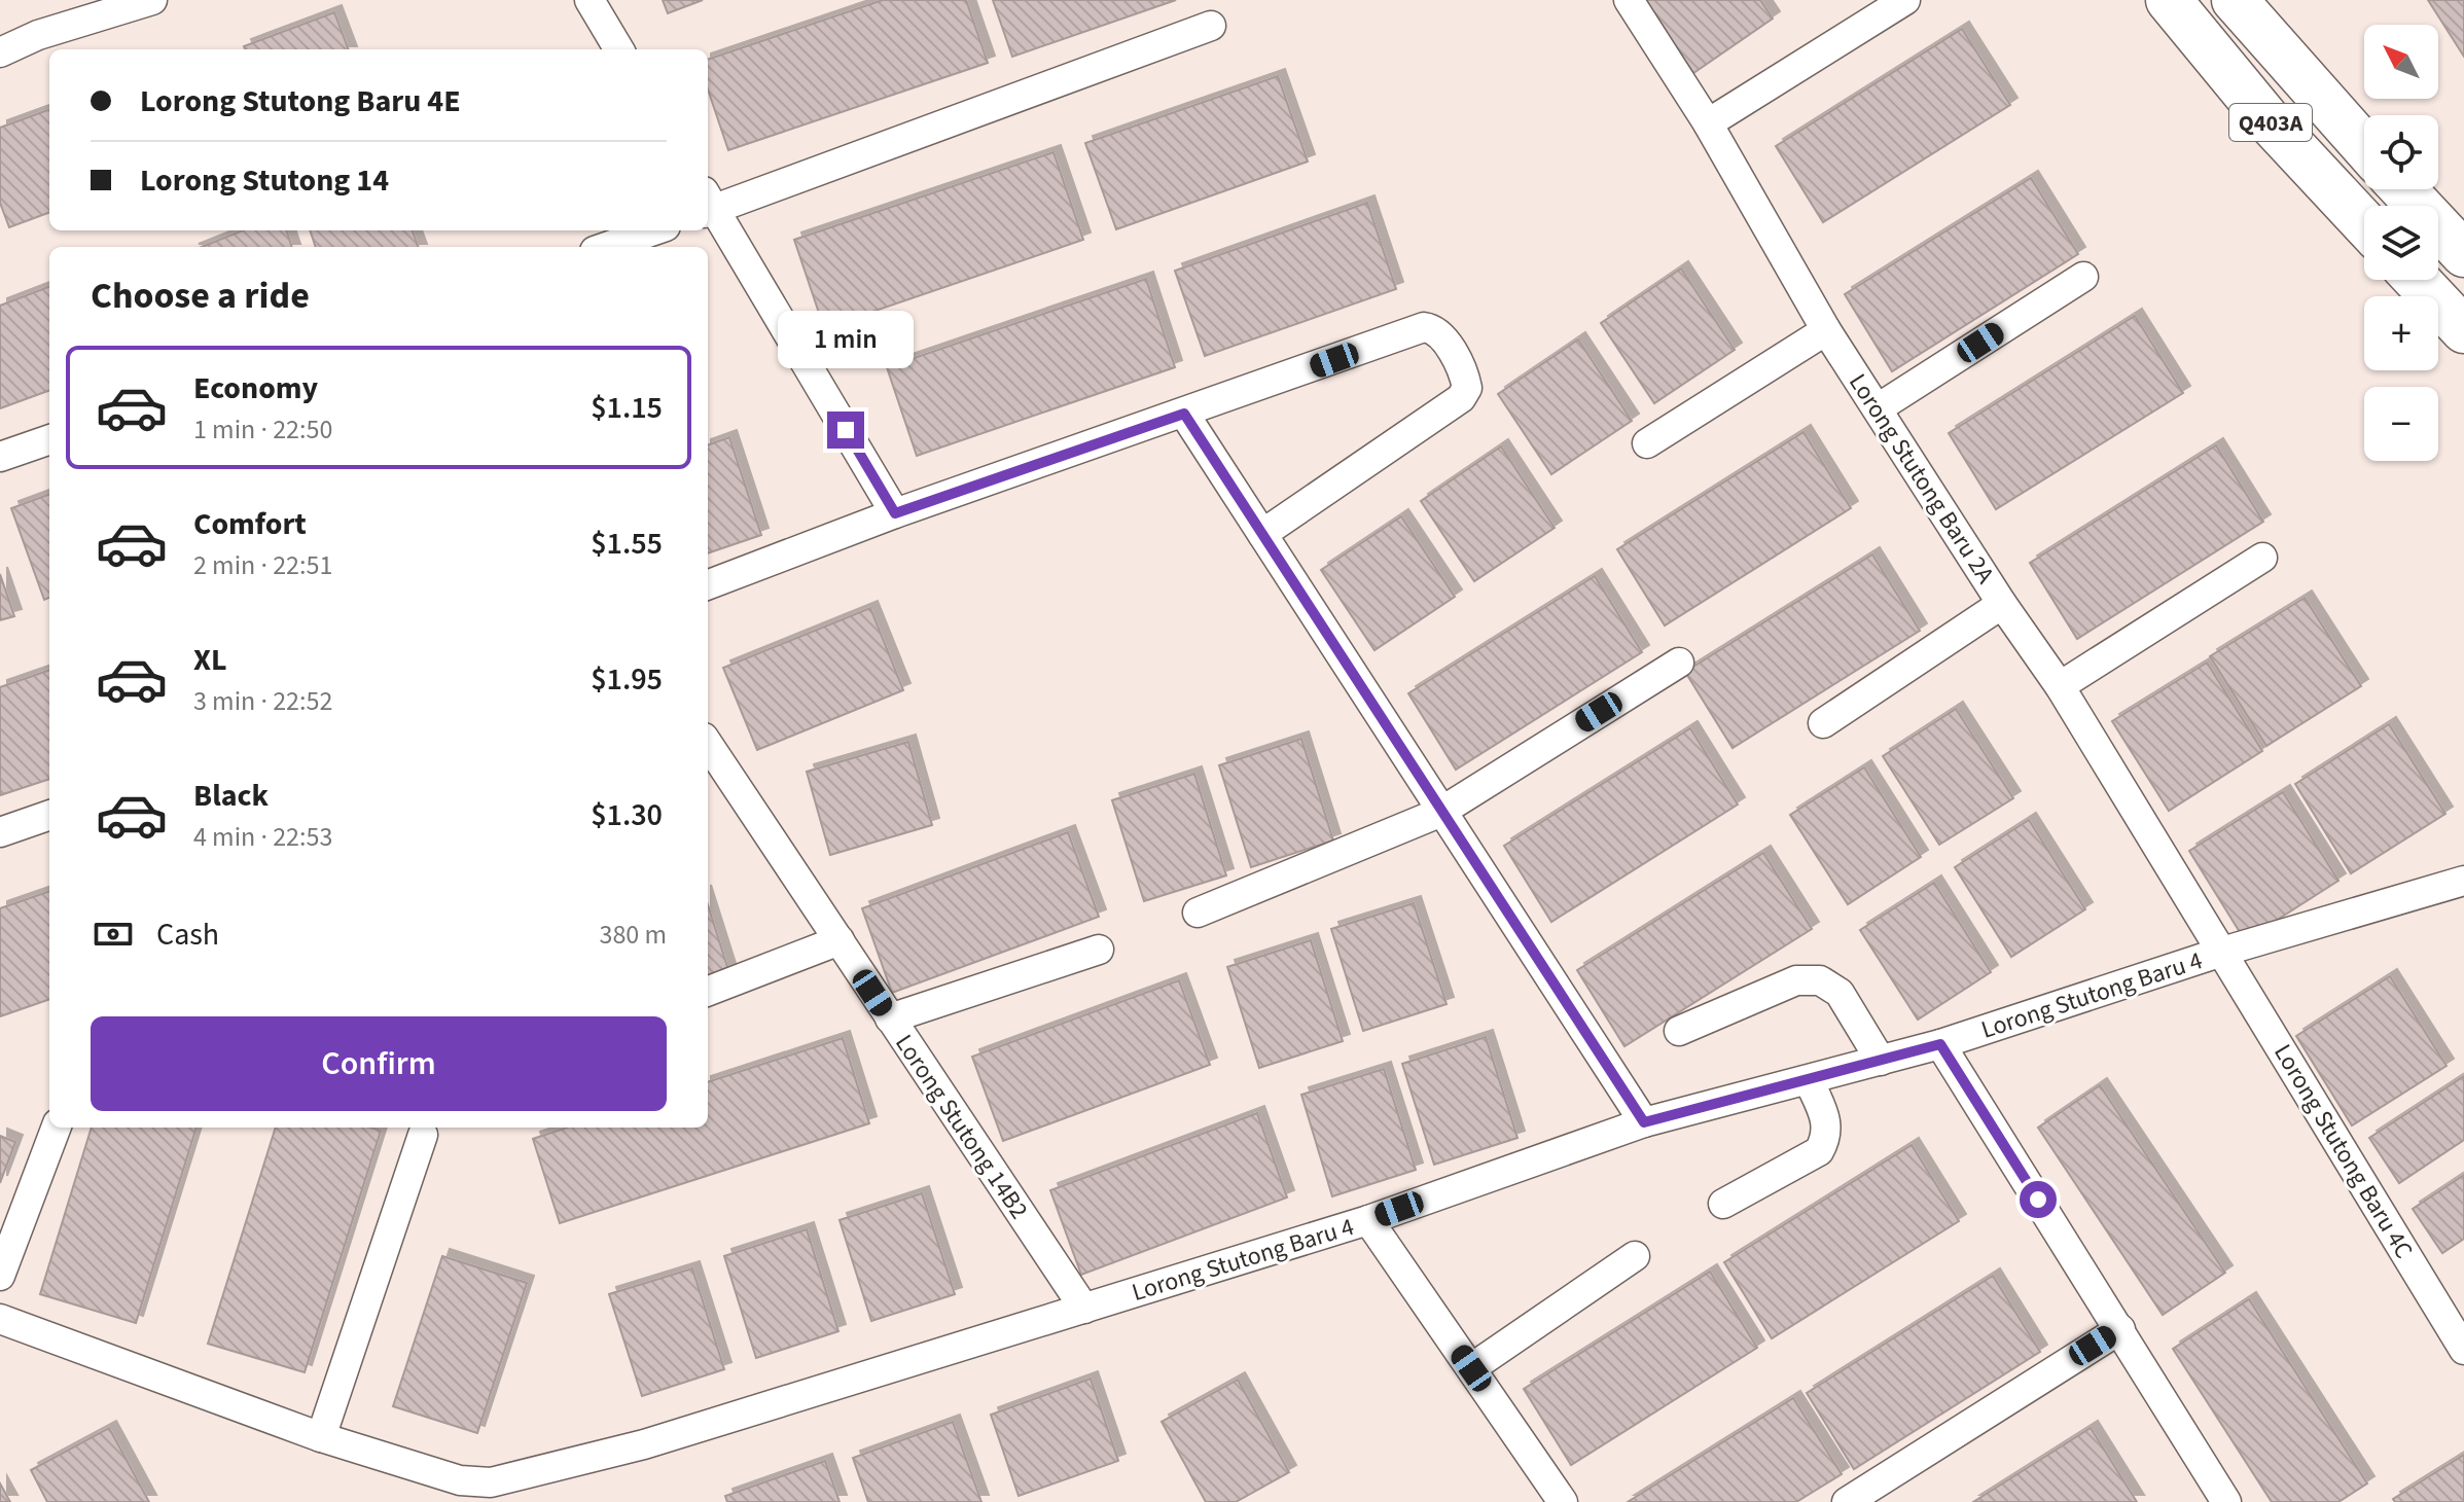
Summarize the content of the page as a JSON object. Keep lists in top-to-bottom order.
{
  "streets": {
    "main road": ["Q403A"],
    "street": [
      "Lorong Stutong Baru 2A",
      "Lorong Stutong Baru 4",
      "Lorong Stutong 14B2",
      "Lorong Stutong Baru 4C"
    ]
  },
  "crossings": [
    ["Lorong Stutong Baru 2A", "Lorong Stutong Baru 4"],
    ["Lorong Stutong Baru 2A", "Lorong Stutong Baru 4C"],
    ["Lorong Stutong Baru 4", "Lorong Stutong 14B2"],
    ["Lorong Stutong Baru 4", "Lorong Stutong Baru 4C"]
  ],
  "north": "top left",
  "page": {
    "map_buttons": ["+", "−"],
    "banner": ["Lorong Stutong Baru 4E", "Lorong Stutong 14"],
    "heading": "Choose a ride",
    "bubble": "1 min",
    "list": [
      {
        "name": "Economy",
        "note": "1 min · 22:50",
        "value": "$1.15"
      },
      {
        "name": "Comfort",
        "note": "2 min · 22:51",
        "value": "$1.55"
      },
      {
        "name": "XL",
        "note": "3 min · 22:52",
        "value": "$1.95"
      },
      {
        "name": "Black",
        "note": "4 min · 22:53",
        "value": "$1.30"
      }
    ],
    "pay": ["Cash", "380 m"],
    "buttons": "Confirm"
  }
}
